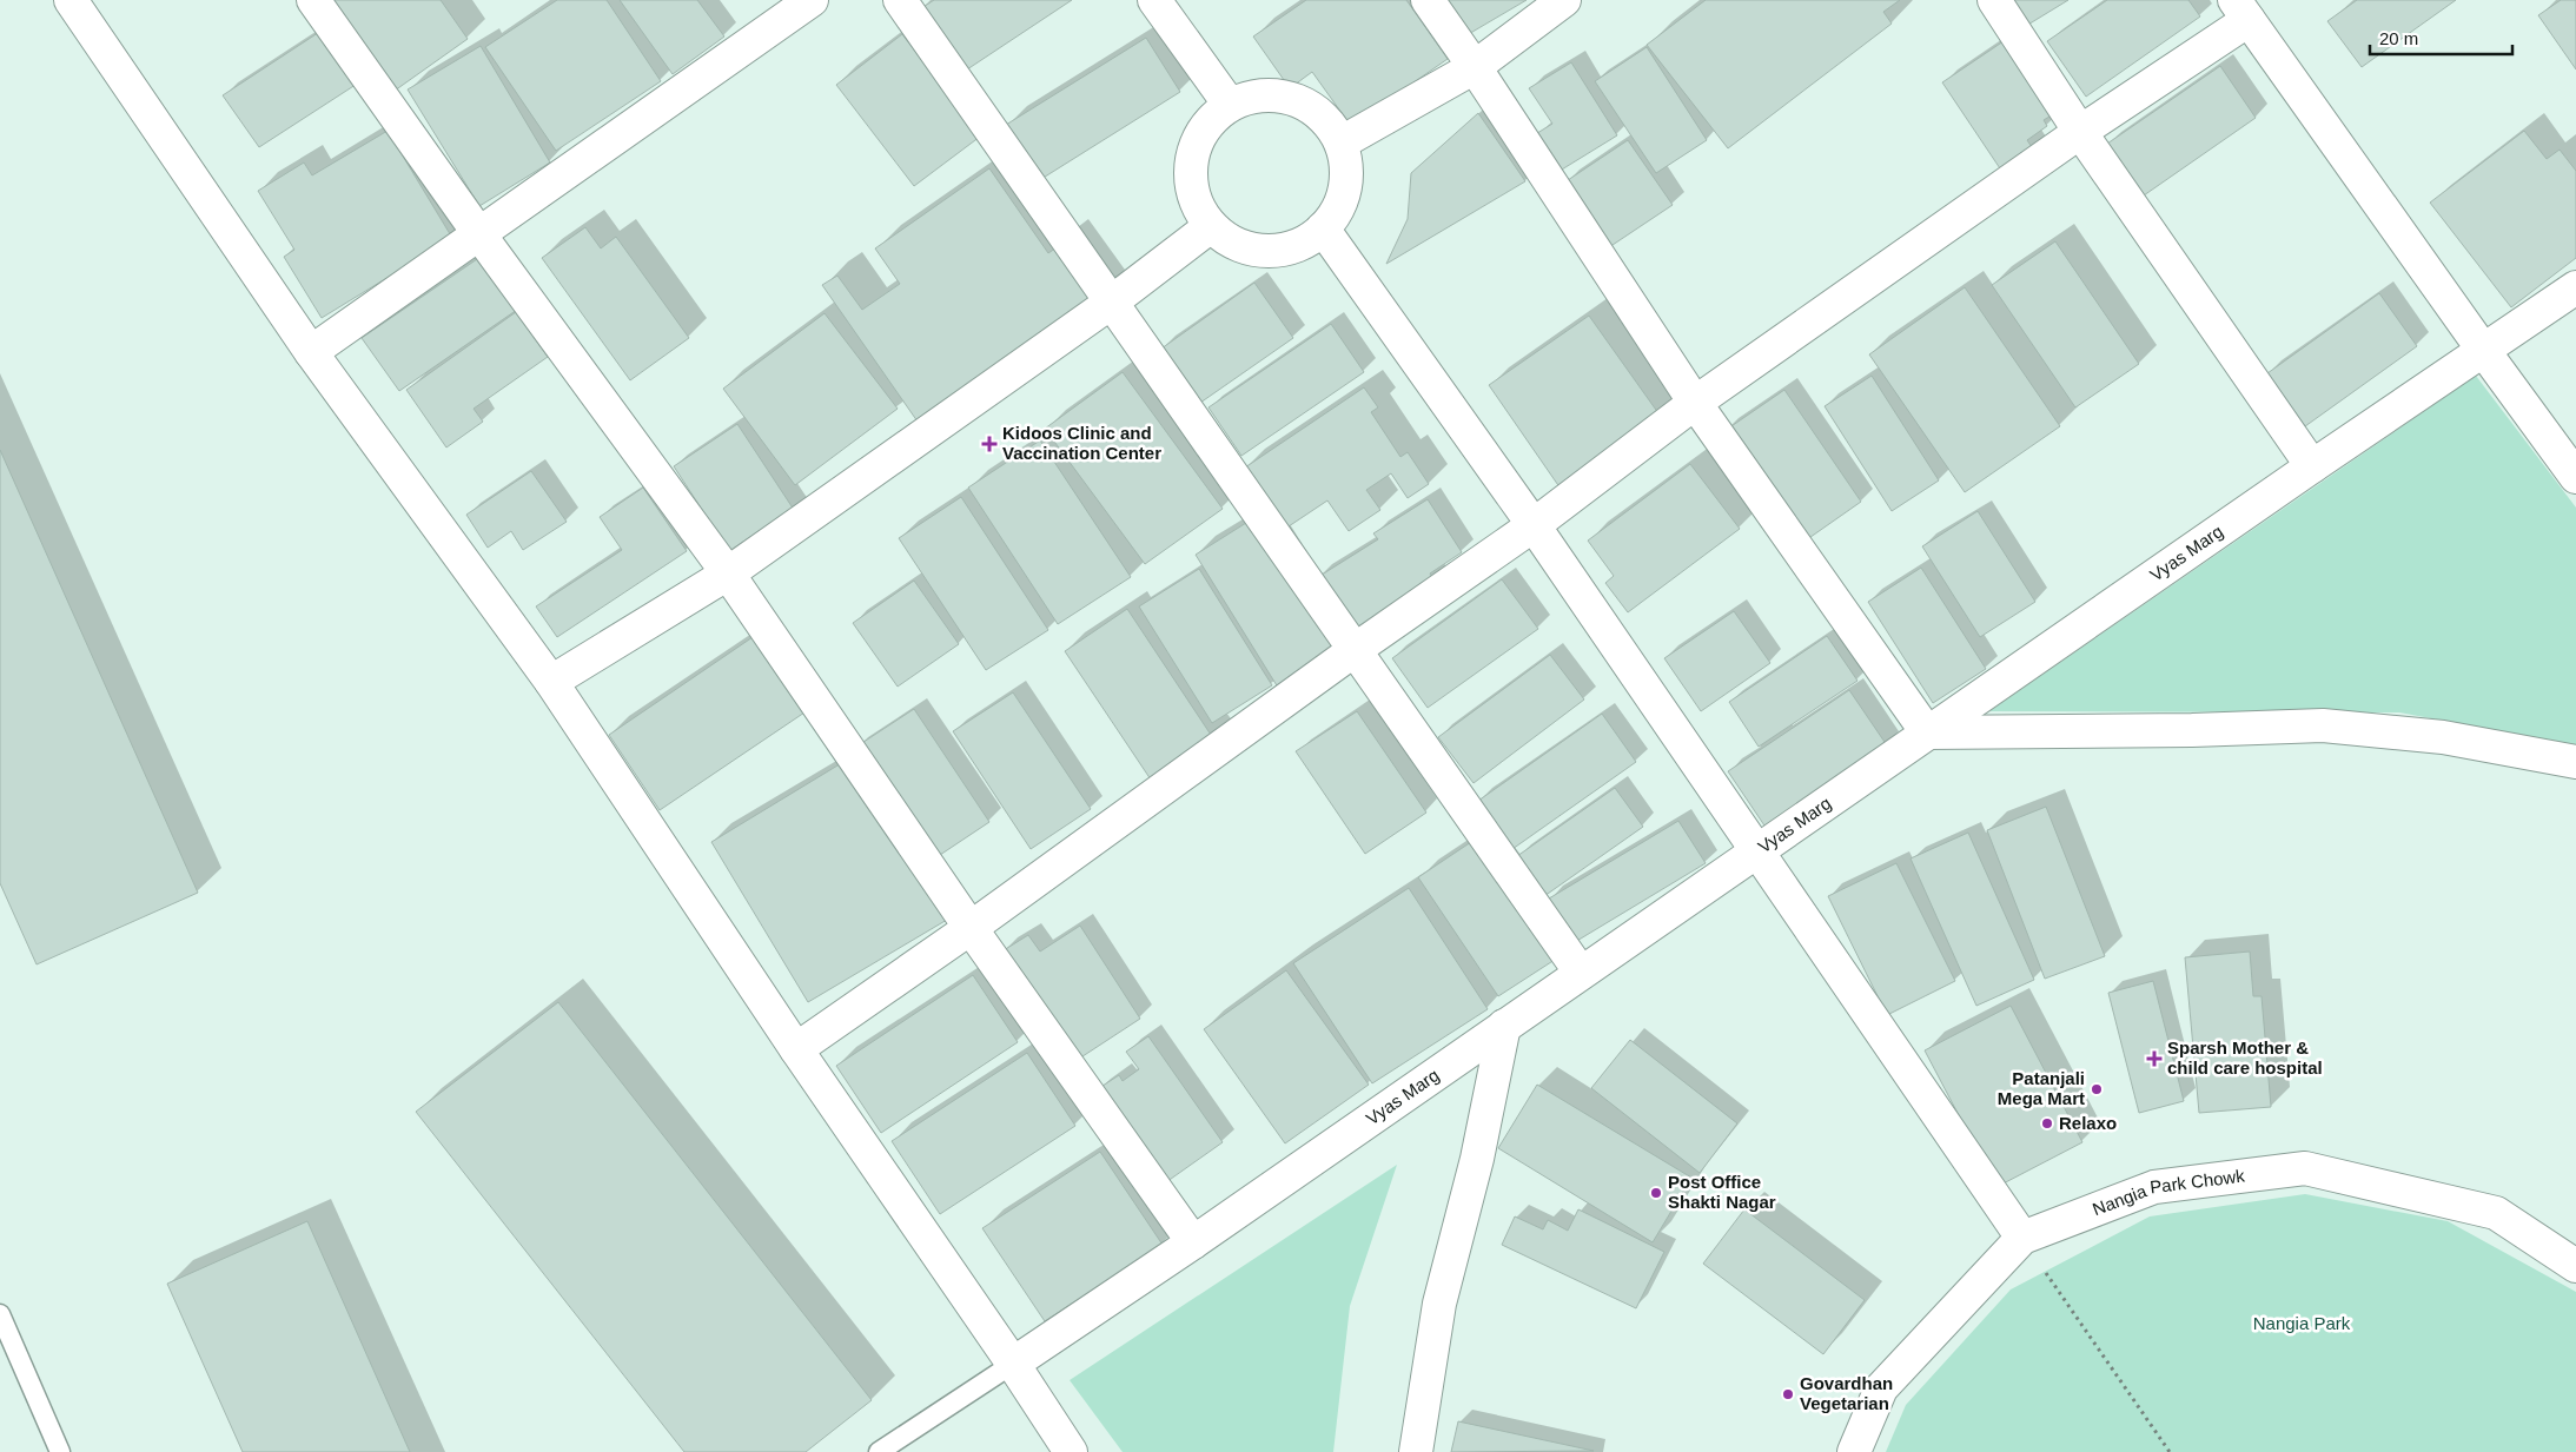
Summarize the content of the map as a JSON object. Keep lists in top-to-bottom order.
{
  "streets": {
    "street": ["Vyas Marg", "Nangia Park Chowk"]
  },
  "parks": ["Nangia Park"],
  "places": {
    "health": ["Kidoos Clinic and Vaccination Center", "Sparsh Mother & child care hospital"],
    "other": [
      "Patanjali Mega Mart",
      "Relaxo",
      "Post Office Shakti Nagar",
      "Govardhan Vegetarian"
    ]
  },
  "scale_bar": "20 m"
}
